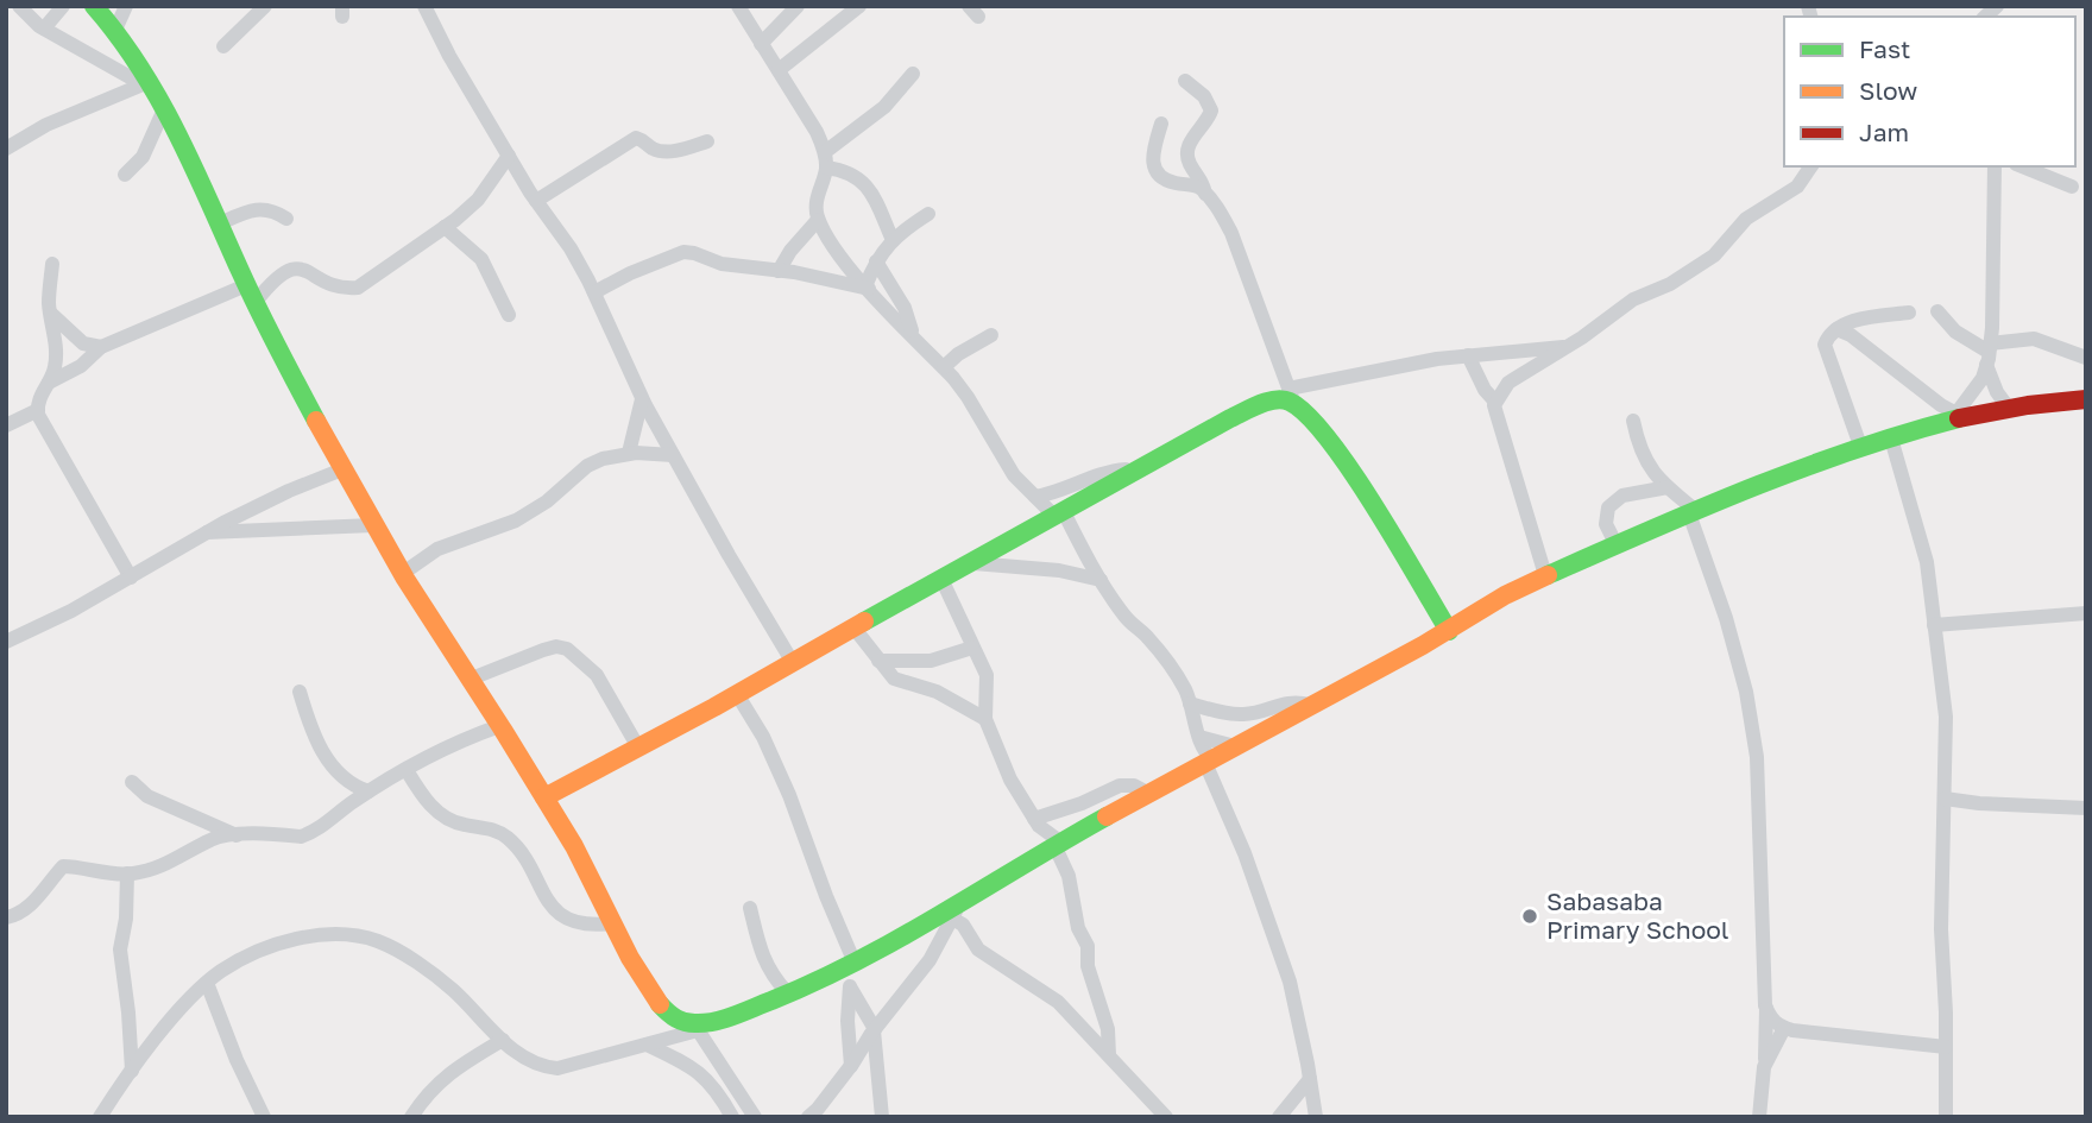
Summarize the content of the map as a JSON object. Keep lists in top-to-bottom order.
{
  "places": ["Sabasaba Primary School"],
  "legend": ["Fast", "Slow", "Jam"]
}
